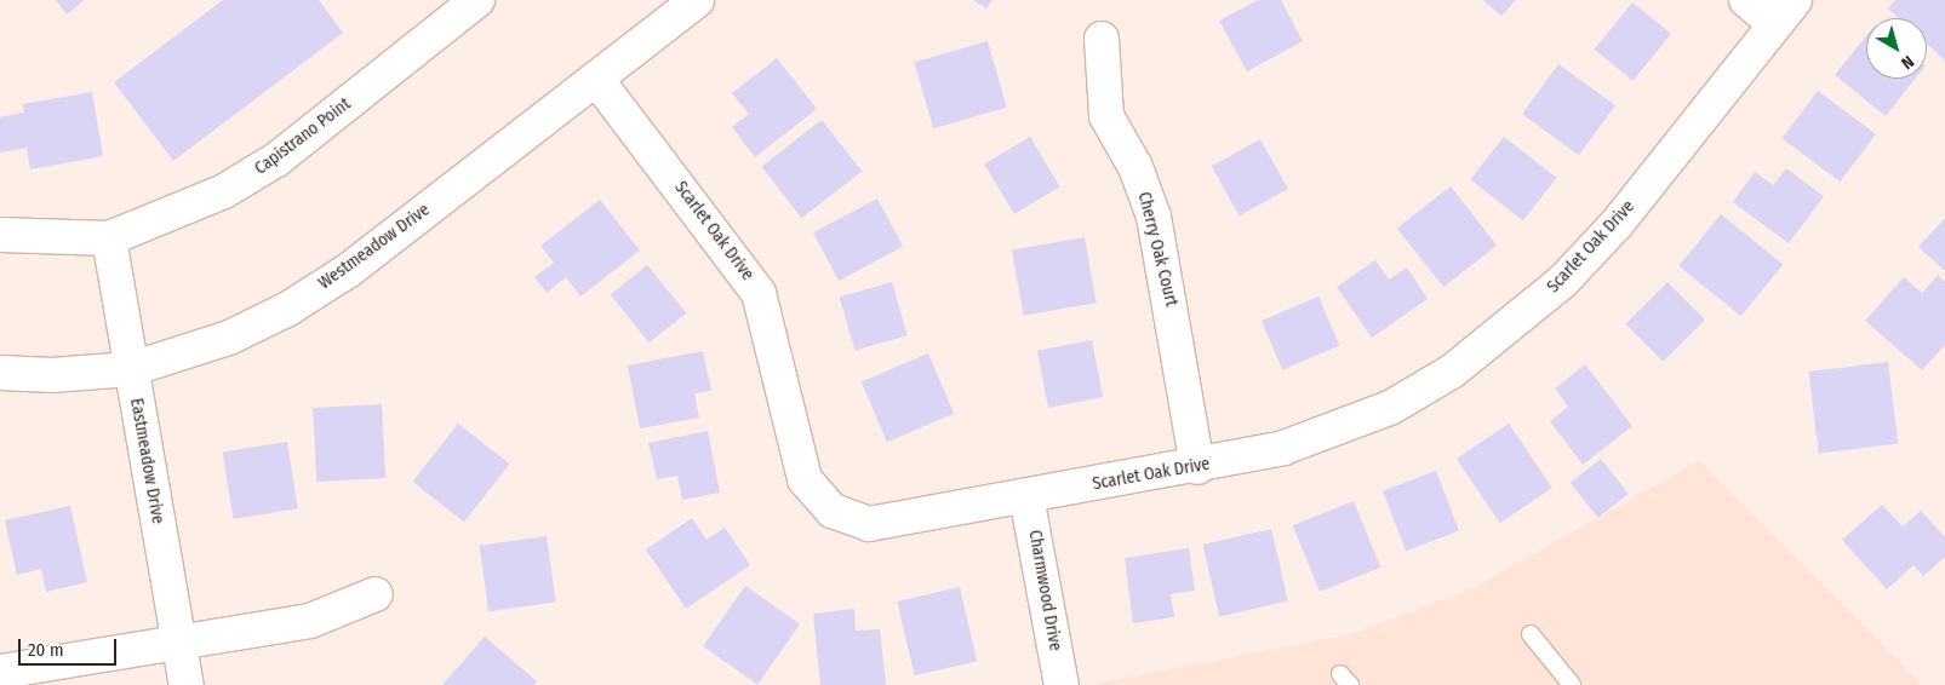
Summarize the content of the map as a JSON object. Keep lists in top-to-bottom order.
{
  "streets": {
    "street": [
      "Capistrano Point",
      "Scarlet Oak Drive",
      "Westmeadow Drive",
      "Cherry Oak Court",
      "Eastmeadow Drive",
      "Charmwood Drive"
    ]
  },
  "crossings": [
    ["Capistrano Point", "Eastmeadow Drive"],
    ["Scarlet Oak Drive", "Westmeadow Drive"],
    ["Scarlet Oak Drive", "Cherry Oak Court"],
    ["Scarlet Oak Drive", "Charmwood Drive"],
    ["Westmeadow Drive", "Eastmeadow Drive"]
  ],
  "scale_bar": "20 m",
  "north": "bottom right"
}
